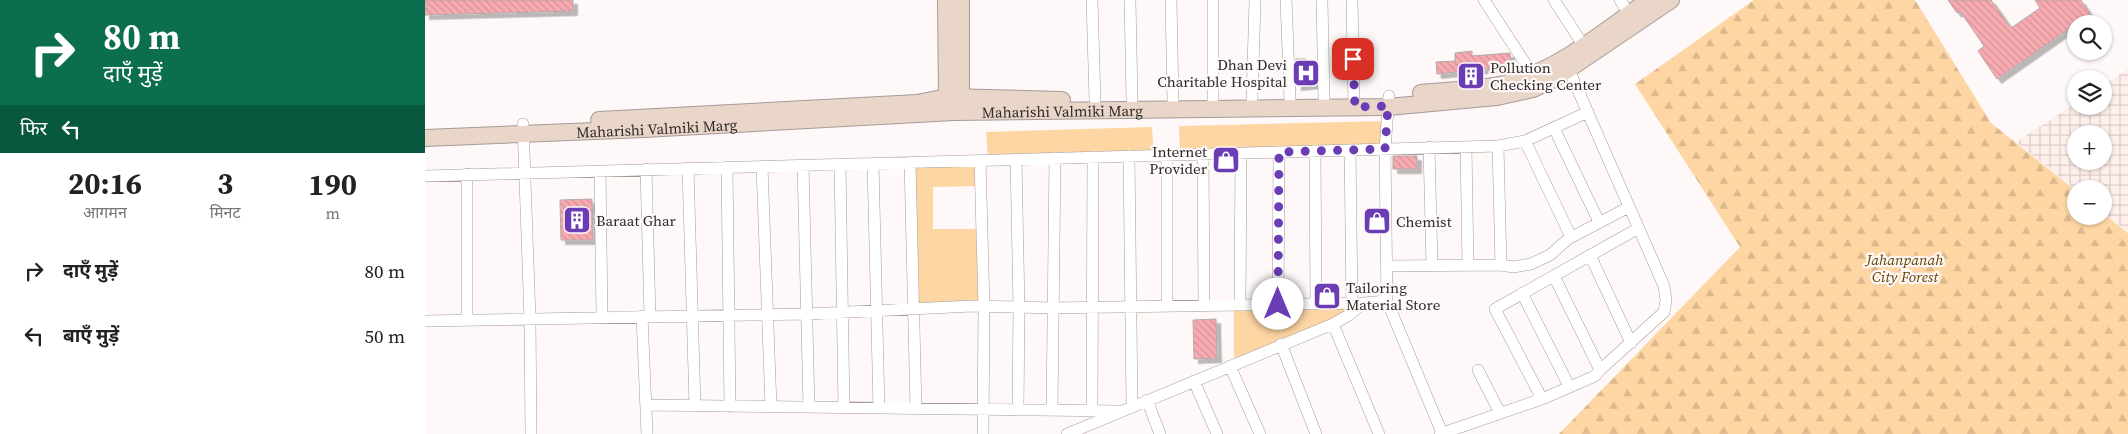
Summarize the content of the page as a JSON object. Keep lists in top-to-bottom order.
{
  "streets": {
    "street": ["Maharishi Valmiki Marg"]
  },
  "parks": ["Jahanpanah City Forest"],
  "places": {
    "hospital": ["Dhan Devi Charitable Hospital"],
    "building": ["Pollution Checking Center", "Baraat Ghar"],
    "shop": ["Internet Provider", "Chemist", "Tailoring Material Store"]
  },
  "page": {
    "turn": ["80 m", "दाएँ मुड़ें"],
    "map_buttons": ["+", "−"],
    "then": "फिर",
    "eta": [
      "20:16",
      "आगमन",
      "3",
      "मिनट",
      "190",
      "m"
    ],
    "list": [
      {
        "name": "दाएँ मुड़ें",
        "value": "80 m"
      },
      {
        "name": "बाएँ मुड़ें",
        "value": "50 m"
      }
    ]
  }
}
